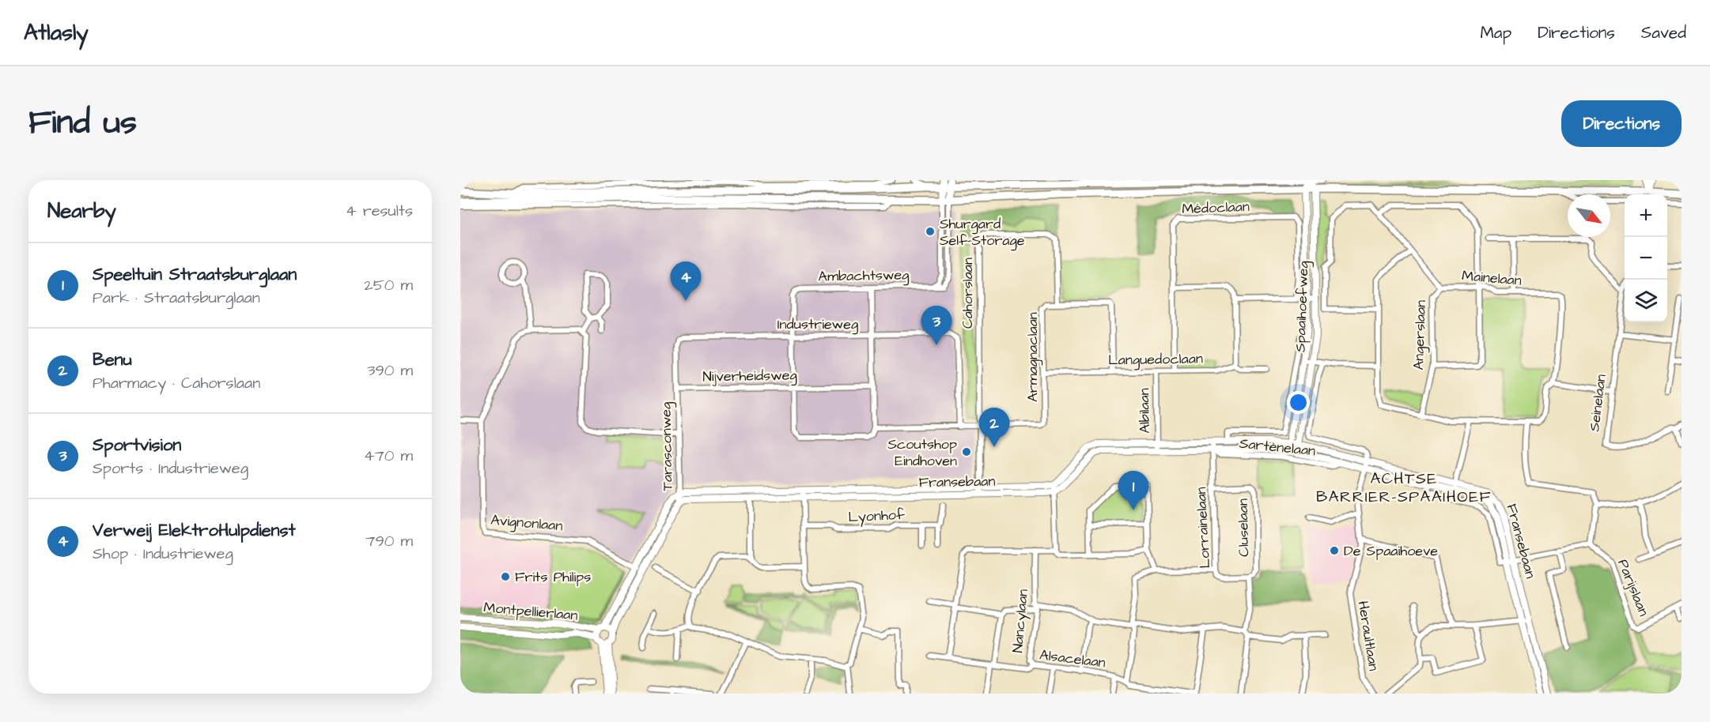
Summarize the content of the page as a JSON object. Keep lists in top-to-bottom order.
{
  "streets": {
    "street": [
      "Médoclaan",
      "Ambachtsweg",
      "Mainelaan",
      "Cahorslaan",
      "Spaaihoefweg",
      "Industrieweg",
      "Angerslaan",
      "Armagnaclaan",
      "Languedoclaan",
      "Nijverheidsweg",
      "Seinelaan",
      "Albilaan",
      "Tarasconweg",
      "Sartènelaan",
      "Fransebaan",
      "Lyonhof",
      "Avignonlaan",
      "Lorrainelaan",
      "Cluselaan",
      "Parijslaan",
      "Montpellierlaan",
      "Nancylaan",
      "Heraultlaan",
      "Alsacelaan"
    ]
  },
  "crossings": [
    ["Médoclaan", "Spaaihoefweg"],
    ["Ambachtsweg", "Industrieweg"],
    ["Mainelaan", "Angerslaan"],
    ["Cahorslaan", "Armagnaclaan"],
    ["Cahorslaan", "Fransebaan"],
    ["Spaaihoefweg", "Fransebaan"],
    ["Industrieweg", "Nijverheidsweg"],
    ["Industrieweg", "Tarasconweg"],
    ["Armagnaclaan", "Languedoclaan"],
    ["Languedoclaan", "Albilaan"],
    ["Nijverheidsweg", "Tarasconweg"],
    ["Albilaan", "Fransebaan"],
    ["Tarasconweg", "Fransebaan"],
    ["Sartènelaan", "Fransebaan"],
    ["Sartènelaan", "Lorrainelaan"],
    ["Fransebaan", "Lorrainelaan"],
    ["Fransebaan", "Heraultlaan"],
    ["Lorrainelaan", "Cluselaan"],
    ["Nancylaan", "Alsacelaan"]
  ],
  "districts": ["ACHTSE BARRIER-SPAAIHOEF"],
  "places": [
    "Shurgard Self-Storage",
    "Scoutshop Eindhoven",
    "De Spaaihoeve",
    "Frits Philips"
  ],
  "north": "bottom right",
  "page": {
    "header": "Atlasly",
    "nav": ["Map", "Directions", "Saved"],
    "title": "Find us",
    "buttons": "Directions",
    "heading": ["Nearby", "4 results"],
    "map_buttons": ["+", "−"],
    "list": [
      {
        "mark": "1",
        "name": "Speeltuin Straatsburglaan",
        "note": "Park · Straatsburglaan",
        "value": "250 m"
      },
      {
        "mark": "2",
        "name": "Benu",
        "note": "Pharmacy · Cahorslaan",
        "value": "390 m"
      },
      {
        "mark": "3",
        "name": "Sportvision",
        "note": "Sports · Industrieweg",
        "value": "470 m"
      },
      {
        "mark": "4",
        "name": "Verweij ElektroHulpdienst",
        "note": "Shop · Industrieweg",
        "value": "790 m"
      }
    ],
    "pins": [
      "4",
      "3",
      "2",
      "1"
    ]
  }
}
